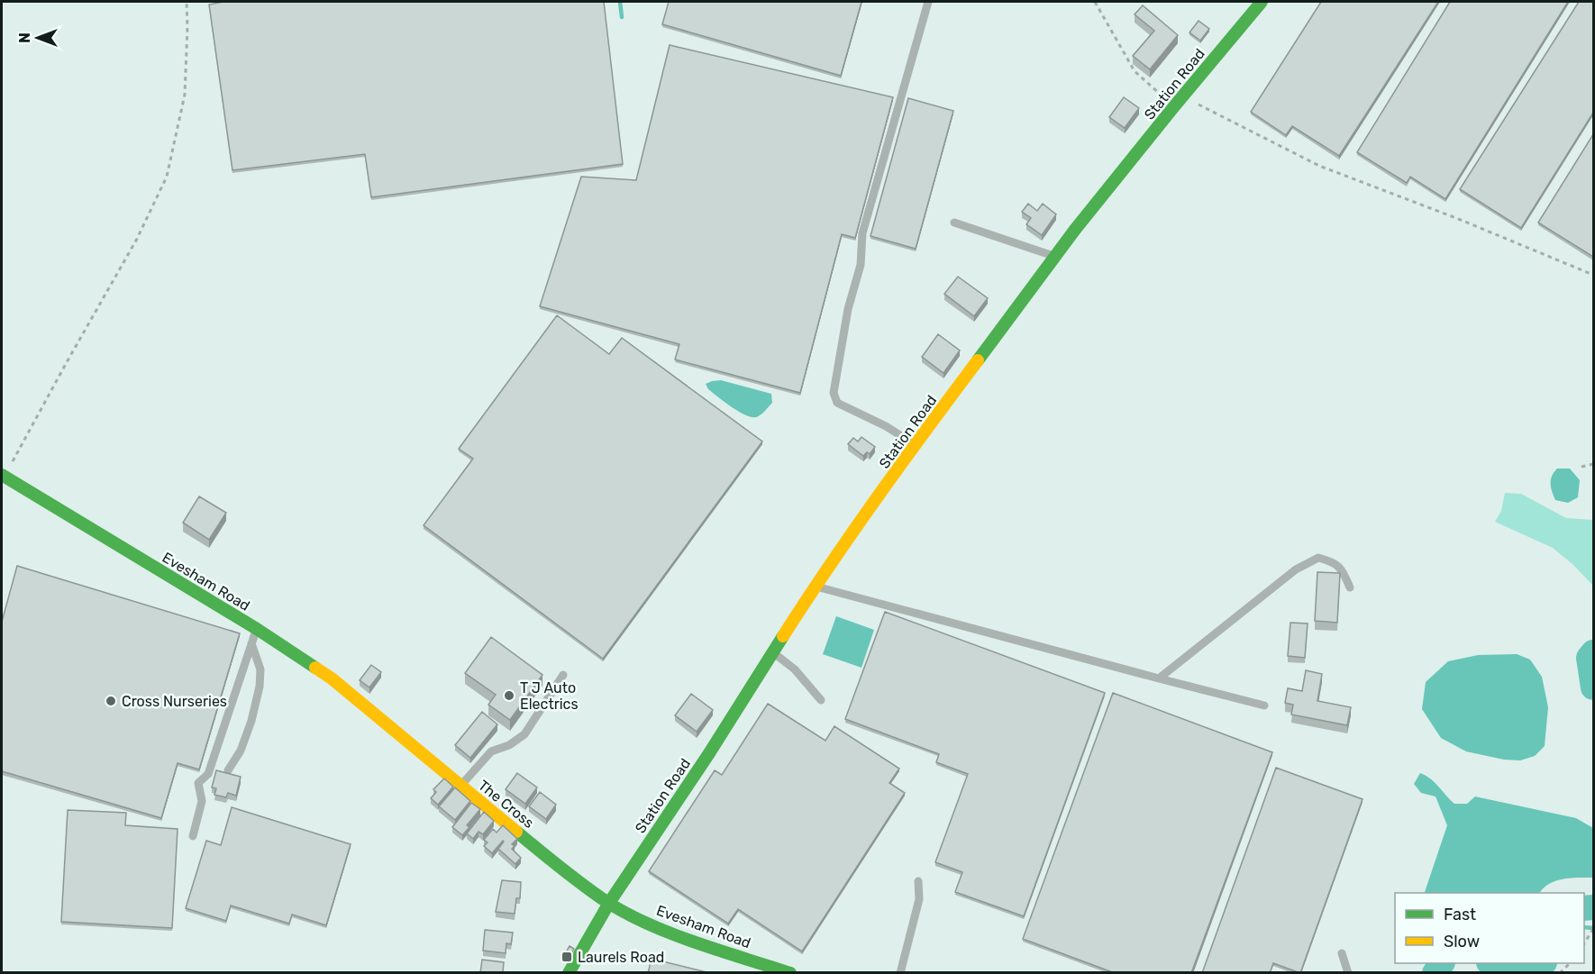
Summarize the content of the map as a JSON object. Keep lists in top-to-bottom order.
{
  "streets": {
    "street": ["Station Road", "Evesham Road", "The Cross"]
  },
  "crossings": [
    ["Station Road", "Evesham Road"],
    ["Station Road", "The Cross"],
    ["Evesham Road", "The Cross"]
  ],
  "places": {
    "other": ["T J Auto Electrics", "Cross Nurseries"],
    "transit": ["Laurels Road"]
  },
  "legend": ["Fast", "Slow"],
  "north": "left"
}
